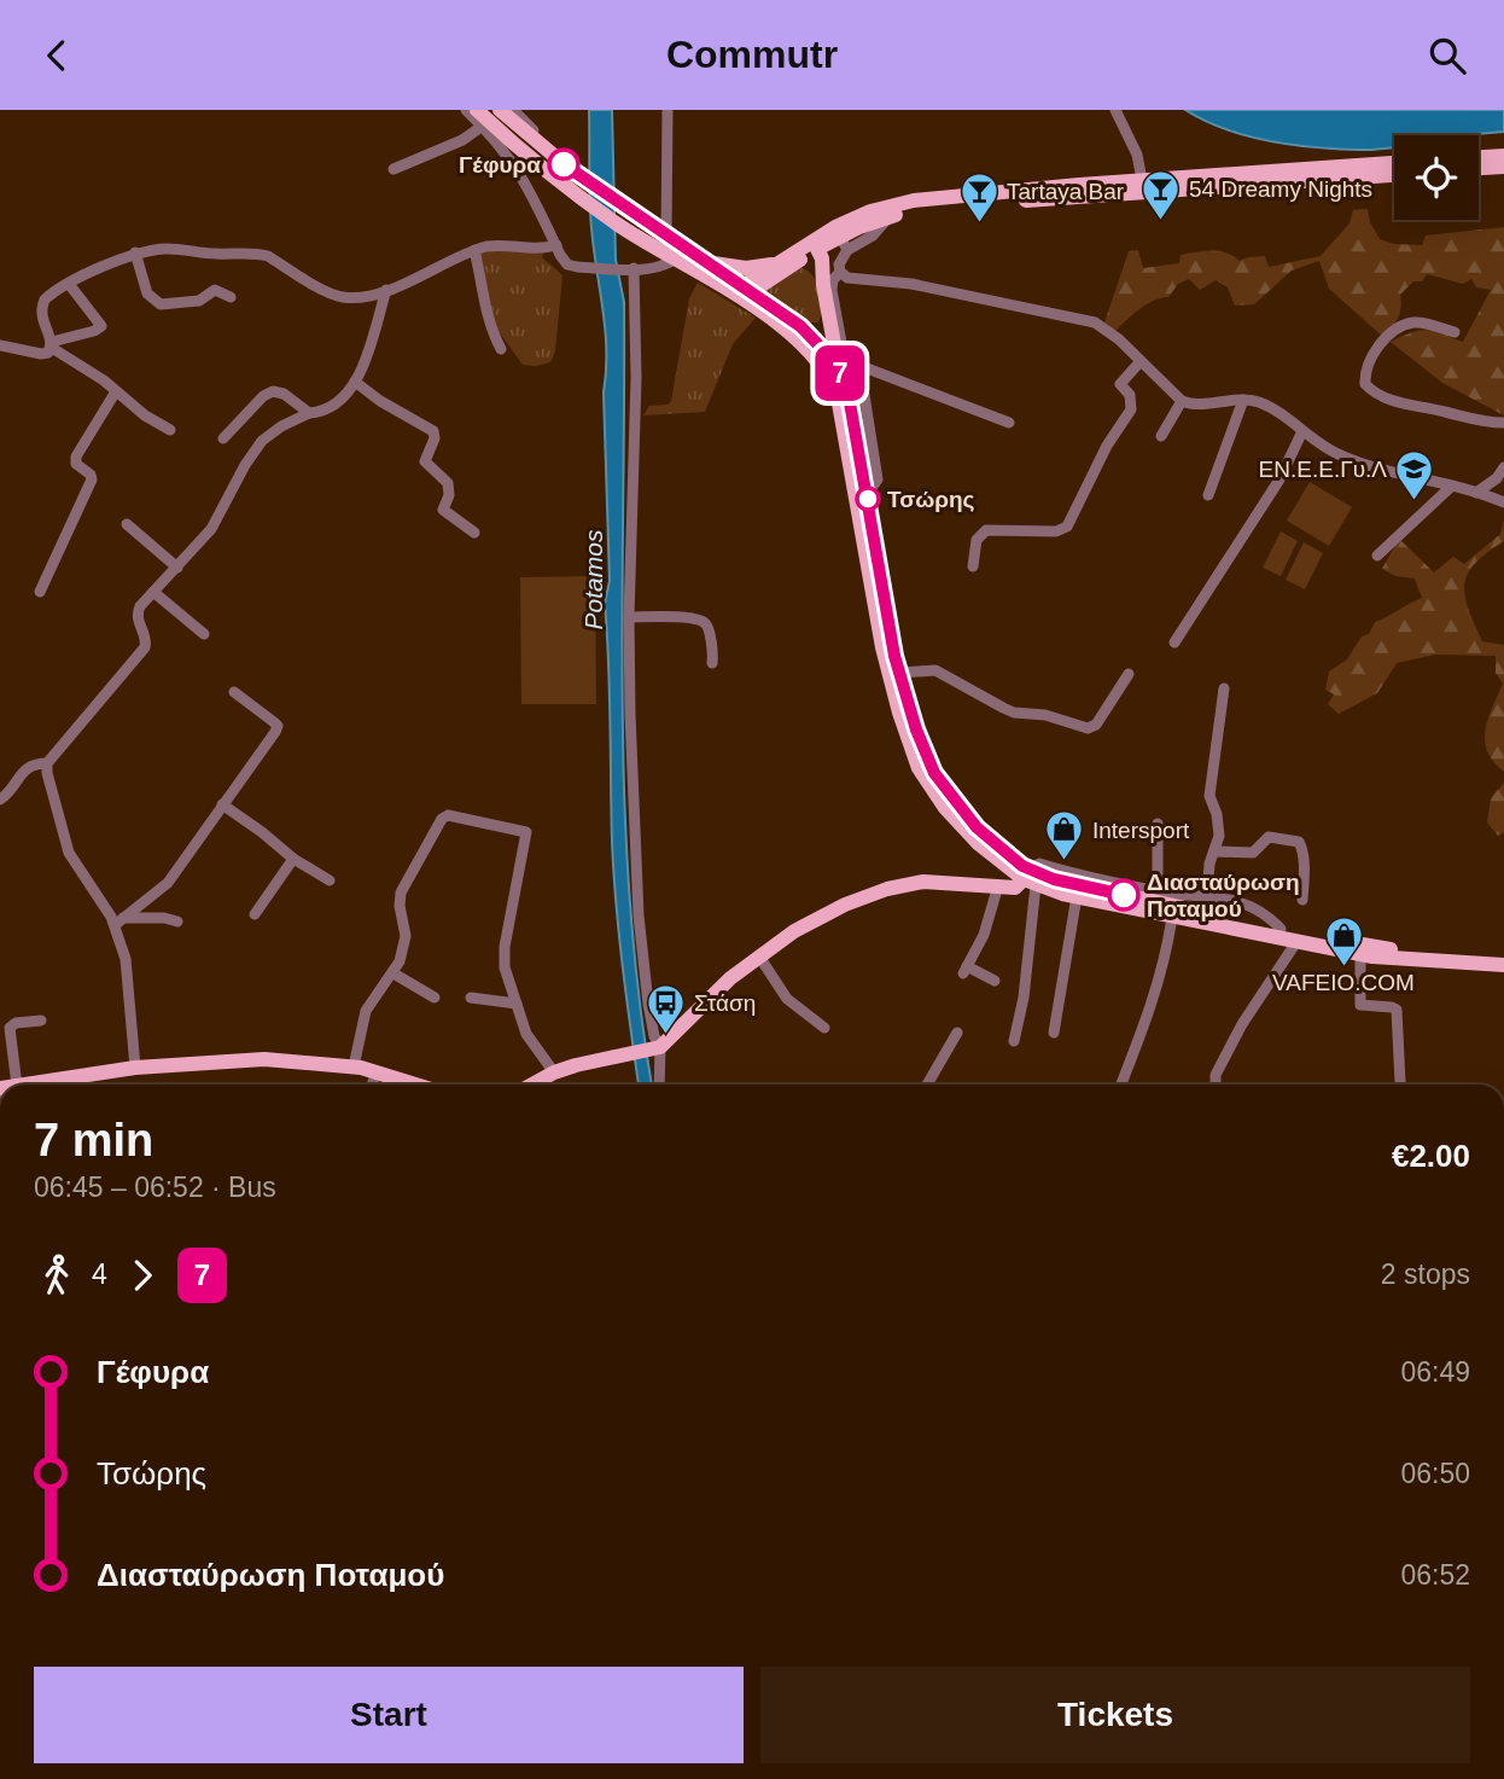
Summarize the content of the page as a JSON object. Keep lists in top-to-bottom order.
{
  "water": ["Potamos"],
  "places": {
    "other": ["Γέφυρα", "Τσώρης", "Διασταύρωση Ποταμού"],
    "bar": ["54 Dreamy Nights", "Tartaya Bar"],
    "school or university": ["ΕΝ.Ε.Ε.Γυ.Λ"],
    "shop": ["Intersport", "VAFEIO.COM"],
    "bus stop": ["Στάση"]
  },
  "lines": ["bus line 7"],
  "page": {
    "header": "Commutr",
    "on_map": "7",
    "heading": ["7 min", "06:45 – 06:52 · Bus", "€2.00"],
    "legs": ["4", "7", "2 stops"],
    "list": [
      {
        "name": "Γέφυρα",
        "value": "06:49"
      },
      {
        "name": "Τσώρης",
        "value": "06:50"
      },
      {
        "name": "Διασταύρωση Ποταμού",
        "value": "06:52"
      }
    ],
    "buttons": ["Start", "Tickets"]
  }
}
